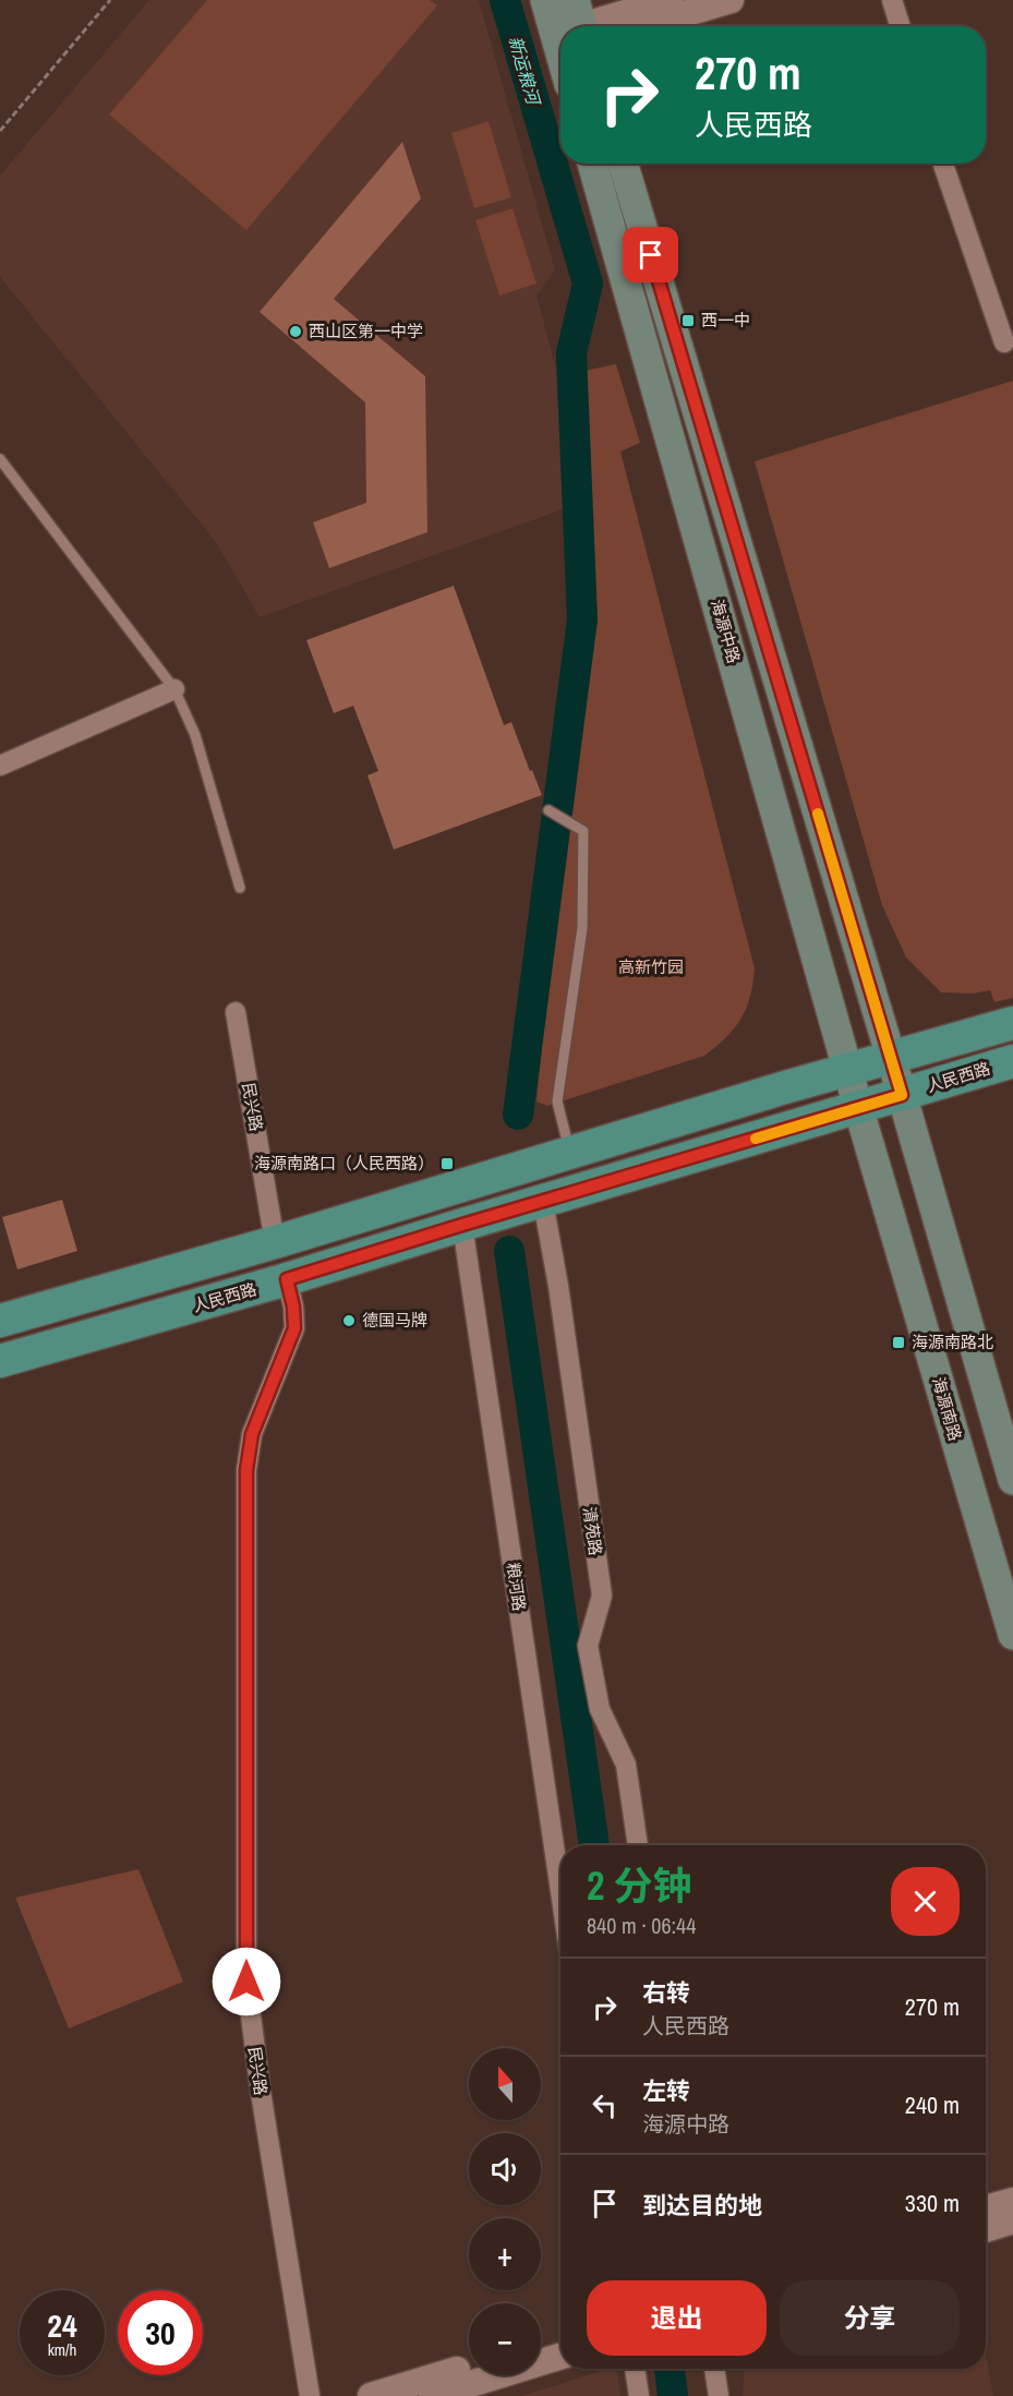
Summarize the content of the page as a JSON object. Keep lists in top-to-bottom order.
{
  "streets": {
    "main road": ["海源中路", "人民西路", "海源南路"],
    "street": ["民兴路", "清苑路", "粮河路"]
  },
  "crossings": [
    ["海源中路", "人民西路"],
    ["海源中路", "海源南路"],
    ["人民西路", "民兴路"],
    ["人民西路", "海源南路"],
    ["人民西路", "清苑路"],
    ["人民西路", "粮河路"]
  ],
  "water": ["新运粮河"],
  "parks": ["高新竹园"],
  "places": {
    "transit": ["西一中", "海源南路口（人民西路）", "海源南路北"],
    "other": ["西山区第一中学", "德国马牌"]
  },
  "north": "top",
  "page": {
    "turn": ["270 m", "人民西路"],
    "heading": ["2 分钟", "840 m · 06:44"],
    "list": [
      {
        "name": "右转",
        "note": "人民西路",
        "value": "270 m"
      },
      {
        "name": "左转",
        "note": "海源中路",
        "value": "240 m"
      },
      {
        "name": "到达目的地",
        "value": "330 m"
      }
    ],
    "map_buttons": ["+", "−"],
    "buttons": ["退出", "分享"],
    "speed": "24 km/h",
    "limit": "30"
  }
}
